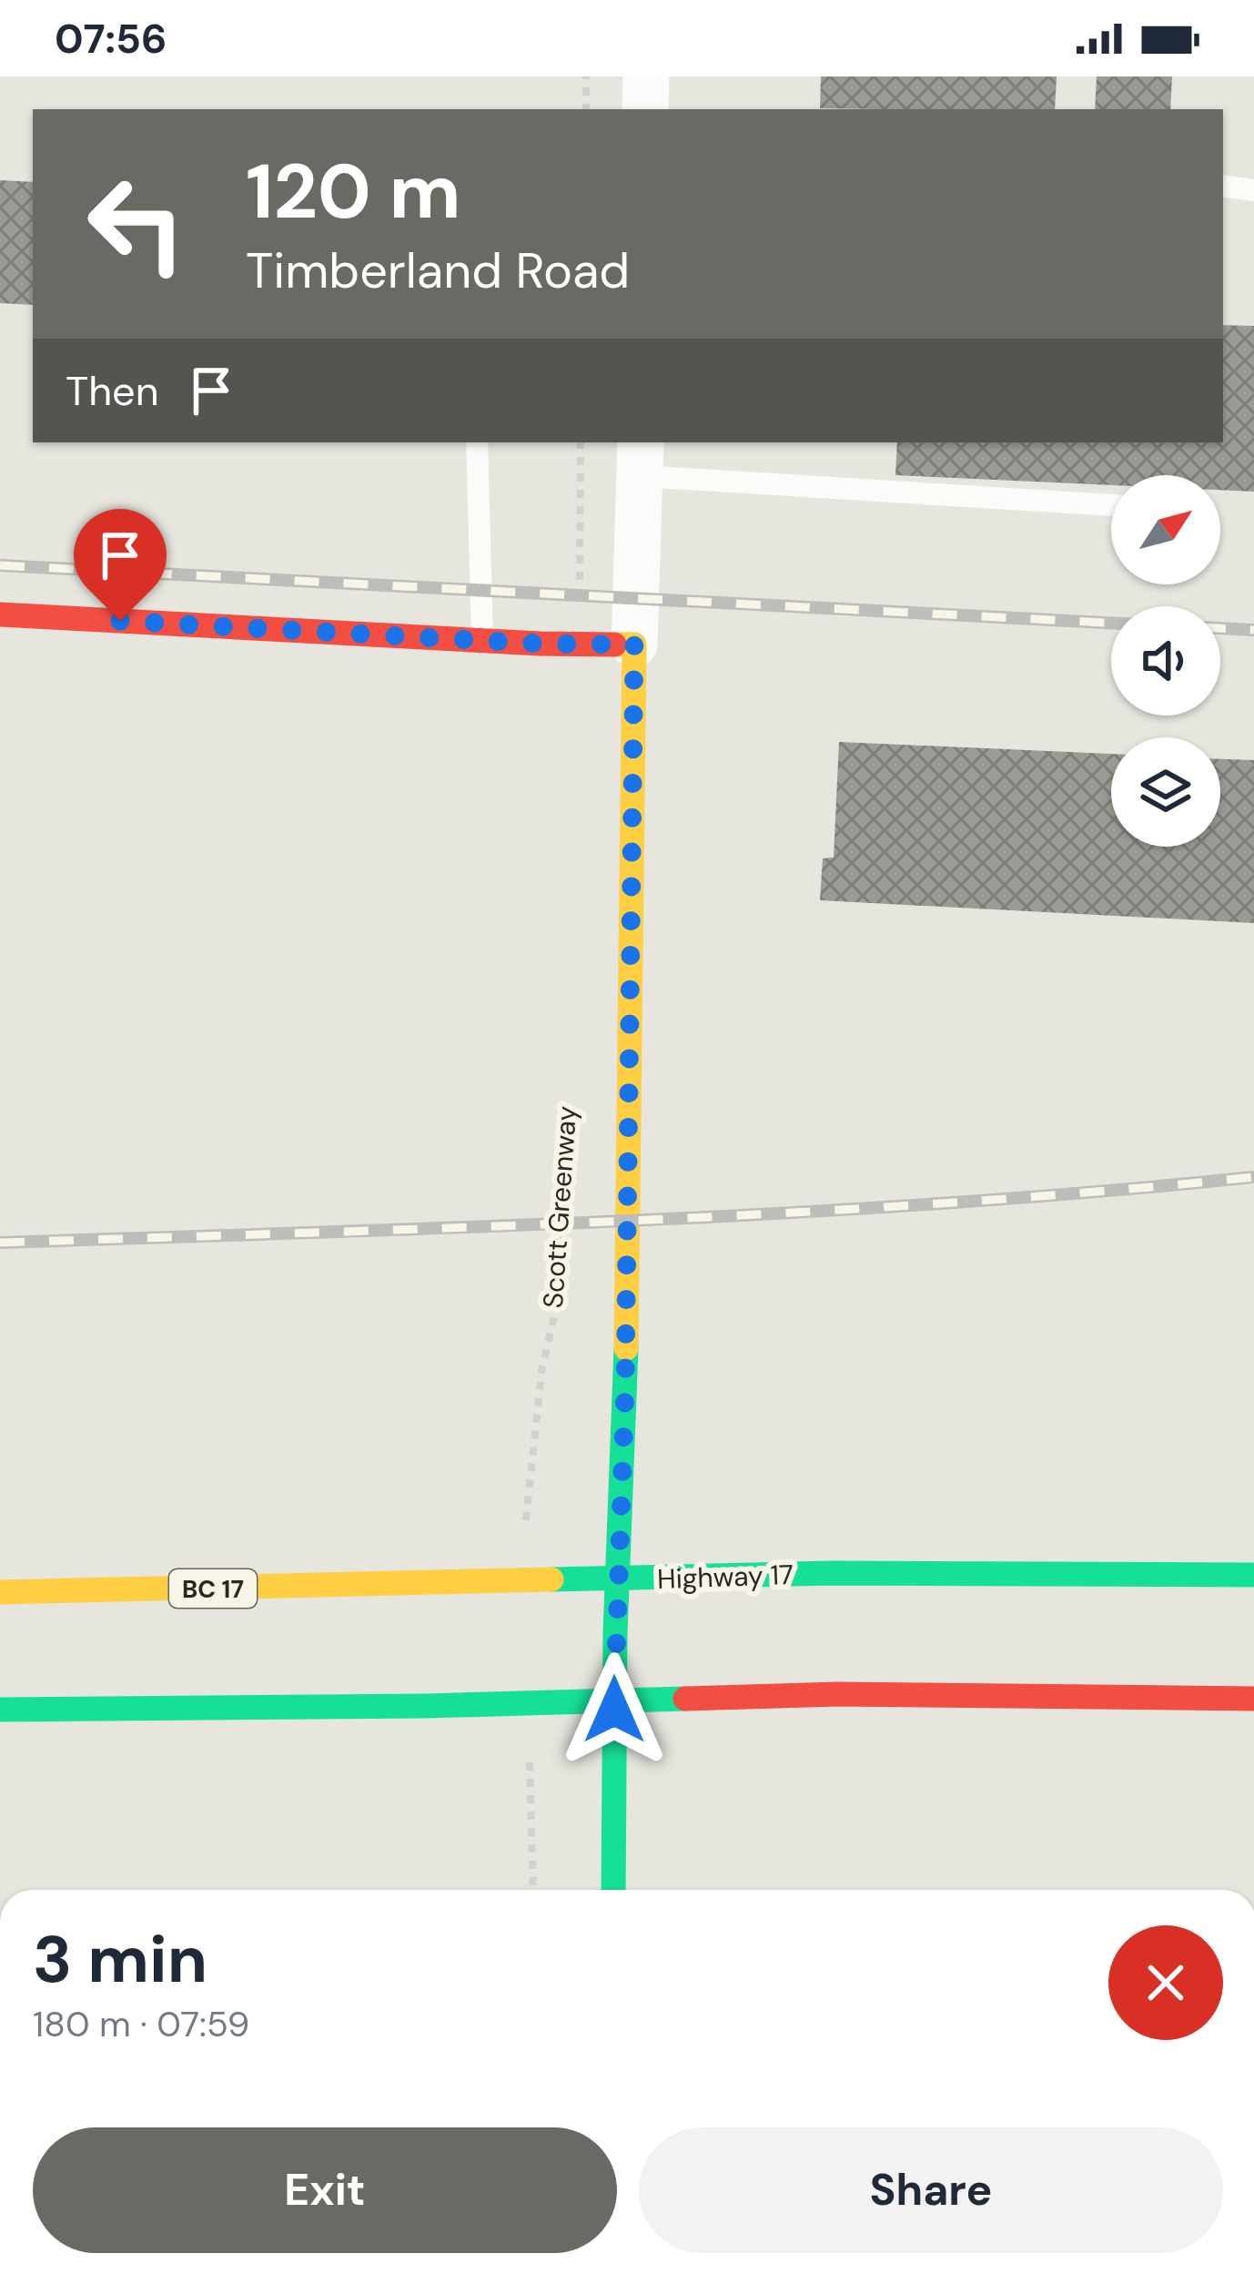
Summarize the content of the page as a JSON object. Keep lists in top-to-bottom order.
{
  "streets": {
    "main road": ["Highway 17", "BC 17"],
    "path": ["Scott Greenway"]
  },
  "north": "top right",
  "page": {
    "status": "07:56",
    "turn": ["120 m", "Timberland Road"],
    "then": "Then",
    "heading": ["3 min", "180 m · 07:59"],
    "buttons": ["Exit", "Share"]
  }
}
